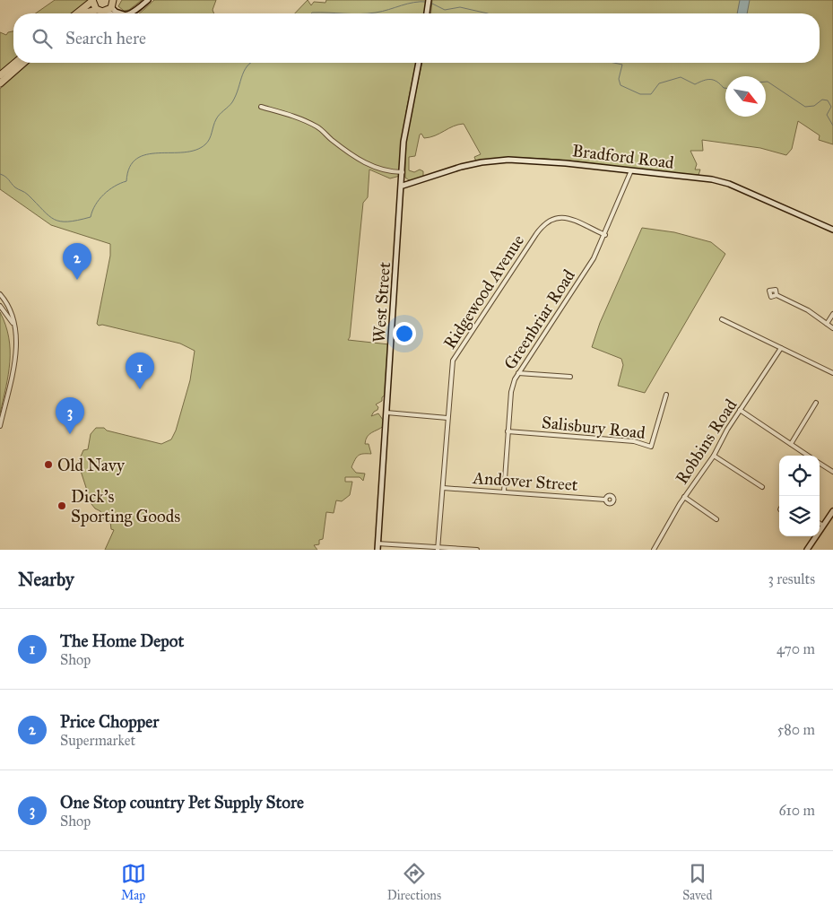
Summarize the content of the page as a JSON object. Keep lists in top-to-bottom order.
{
  "streets": {
    "street": [
      "Bradford Road",
      "Ridgewood Avenue",
      "West Street",
      "Greenbriar Road",
      "Salisbury Road",
      "Robbins Road",
      "Andover Street"
    ]
  },
  "crossings": [
    ["Bradford Road", "West Street"],
    ["Bradford Road", "Greenbriar Road"],
    ["Ridgewood Avenue", "Greenbriar Road"],
    ["Ridgewood Avenue", "Andover Street"],
    ["Greenbriar Road", "Salisbury Road"],
    ["Greenbriar Road", "Andover Street"]
  ],
  "places": ["Old Navy", "Dick's Sporting Goods"],
  "north": "bottom right",
  "page": {
    "search": "Search here",
    "pins": ["2", "1", "3"],
    "heading": ["Nearby", "3 results"],
    "list": [
      {
        "mark": "1",
        "name": "The Home Depot",
        "note": "Shop",
        "value": "470 m"
      },
      {
        "mark": "2",
        "name": "Price Chopper",
        "note": "Supermarket",
        "value": "580 m"
      },
      {
        "mark": "3",
        "name": "One Stop country Pet Supply Store",
        "note": "Shop",
        "value": "610 m"
      }
    ],
    "nav": ["Map", "Directions", "Saved"]
  }
}
